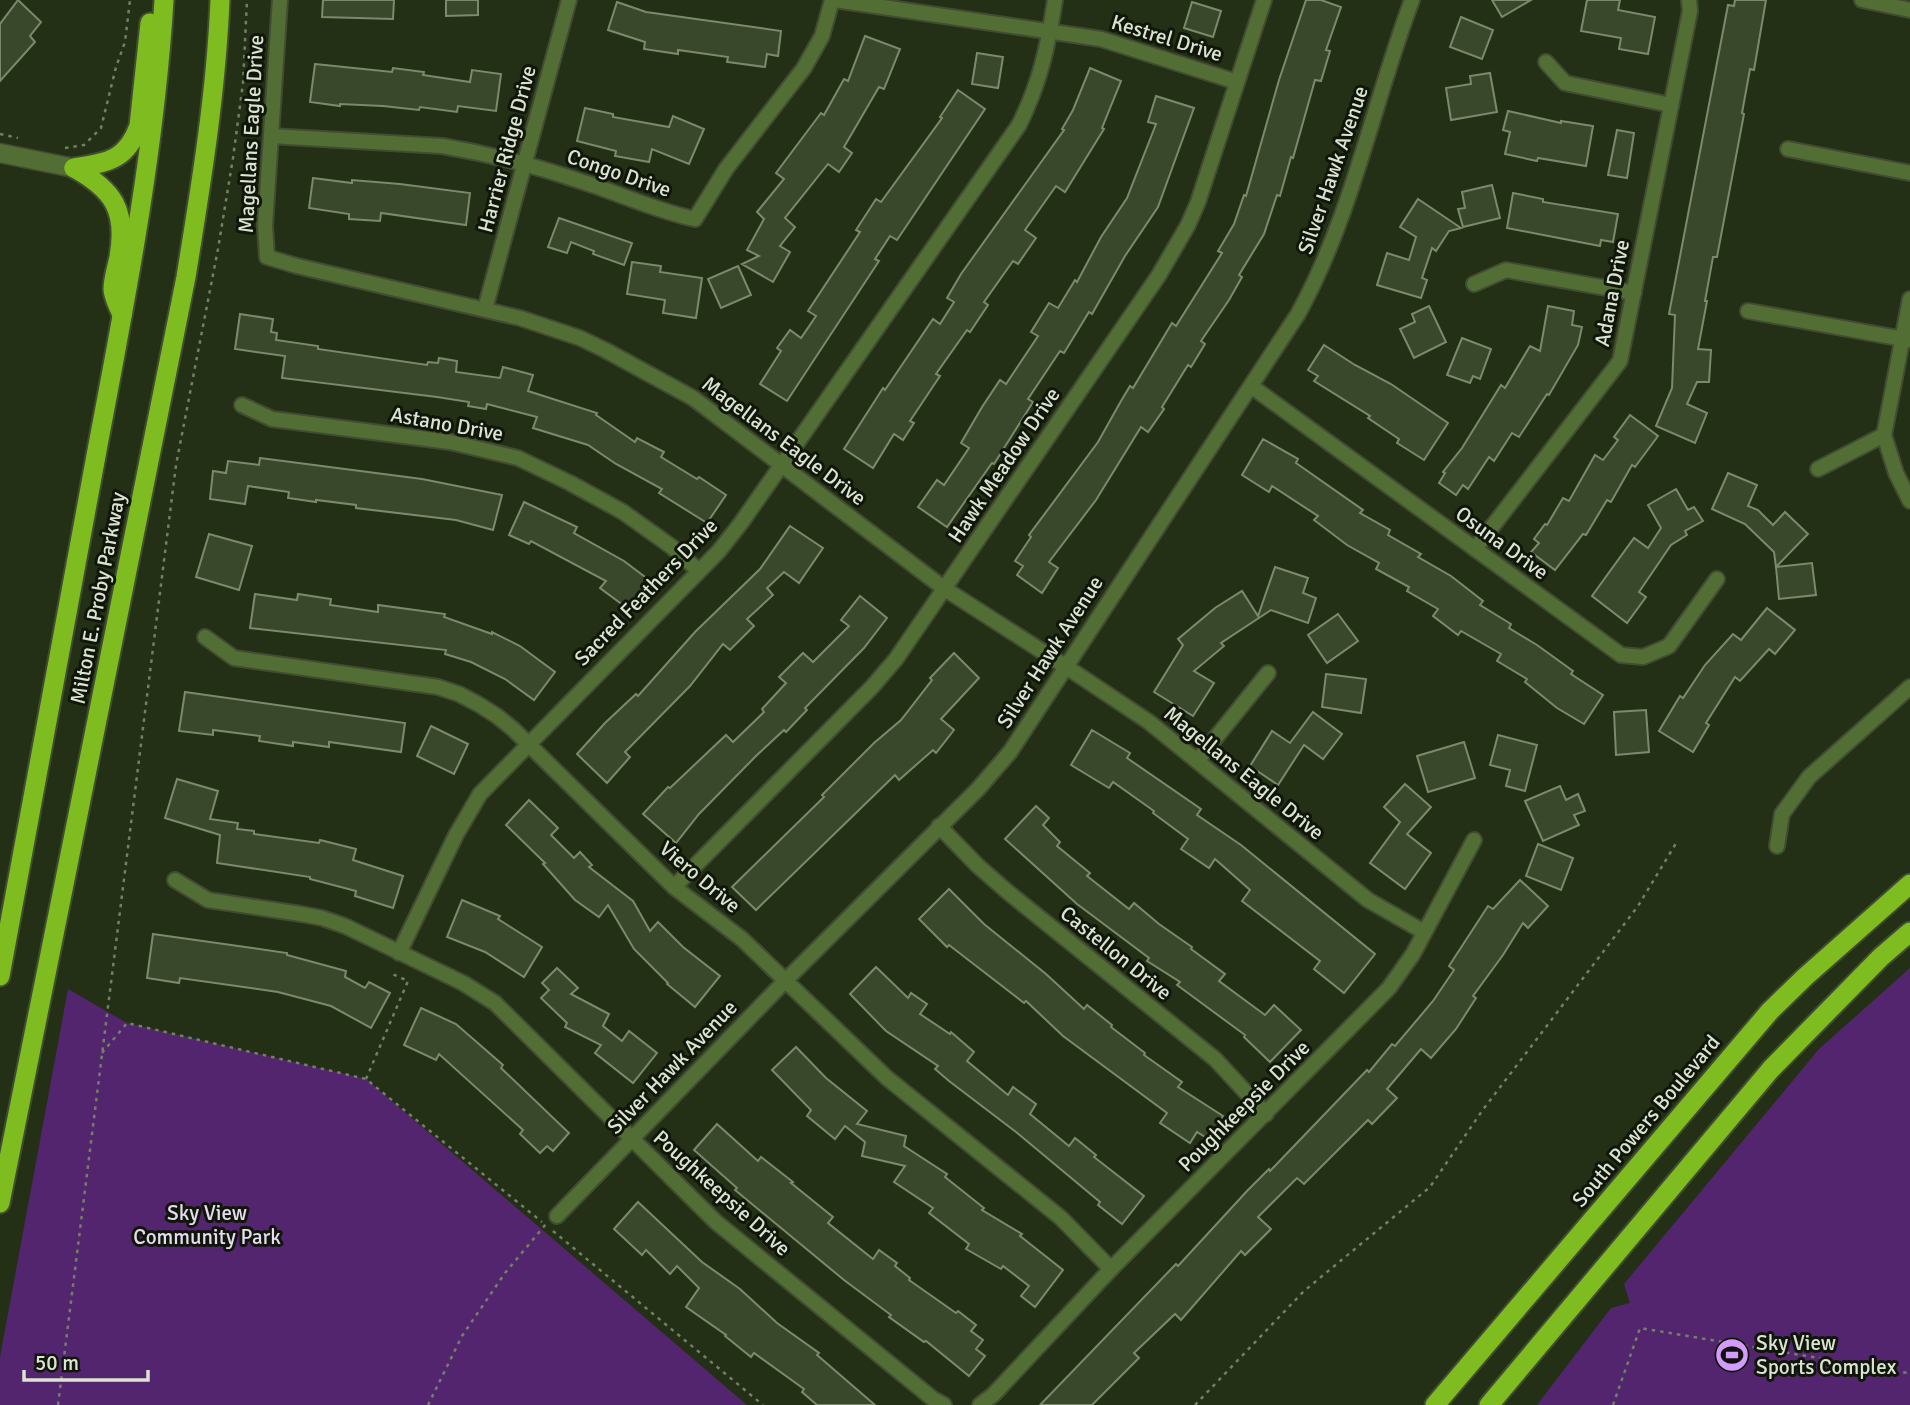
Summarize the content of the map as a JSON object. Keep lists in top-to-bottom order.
{
  "streets": {
    "highway": ["Milton E. Proby Parkway", "South Powers Boulevard"],
    "street": [
      "Kestrel Drive",
      "Magellans Eagle Drive",
      "Harrier Ridge Drive",
      "Silver Hawk Avenue",
      "Congo Drive",
      "Adana Drive",
      "Astano Drive",
      "Hawk Meadow Drive",
      "Osuna Drive",
      "Sacred Feathers Drive",
      "Viero Drive",
      "Castellon Drive",
      "Poughkeepsie Drive"
    ]
  },
  "crossings": [
    ["Kestrel Drive", "Congo Drive"],
    ["Kestrel Drive", "Hawk Meadow Drive"],
    ["Kestrel Drive", "Sacred Feathers Drive"],
    ["Magellans Eagle Drive", "Harrier Ridge Drive"],
    ["Magellans Eagle Drive", "Silver Hawk Avenue"],
    ["Magellans Eagle Drive", "Congo Drive"],
    ["Magellans Eagle Drive", "Hawk Meadow Drive"],
    ["Magellans Eagle Drive", "Sacred Feathers Drive"],
    ["Magellans Eagle Drive", "Poughkeepsie Drive"],
    ["Harrier Ridge Drive", "Congo Drive"],
    ["Silver Hawk Avenue", "Osuna Drive"],
    ["Silver Hawk Avenue", "Viero Drive"],
    ["Silver Hawk Avenue", "Castellon Drive"],
    ["Silver Hawk Avenue", "Poughkeepsie Drive"],
    ["Adana Drive", "Osuna Drive"],
    ["Astano Drive", "Sacred Feathers Drive"],
    ["Hawk Meadow Drive", "Viero Drive"],
    ["Sacred Feathers Drive", "Viero Drive"],
    ["Sacred Feathers Drive", "Poughkeepsie Drive"],
    ["Viero Drive", "Poughkeepsie Drive"],
    ["Castellon Drive", "Poughkeepsie Drive"]
  ],
  "parks": ["Sky View Community Park"],
  "places": {
    "sports": ["Sky View Sports Complex"]
  },
  "scale_bar": "50 m"
}
